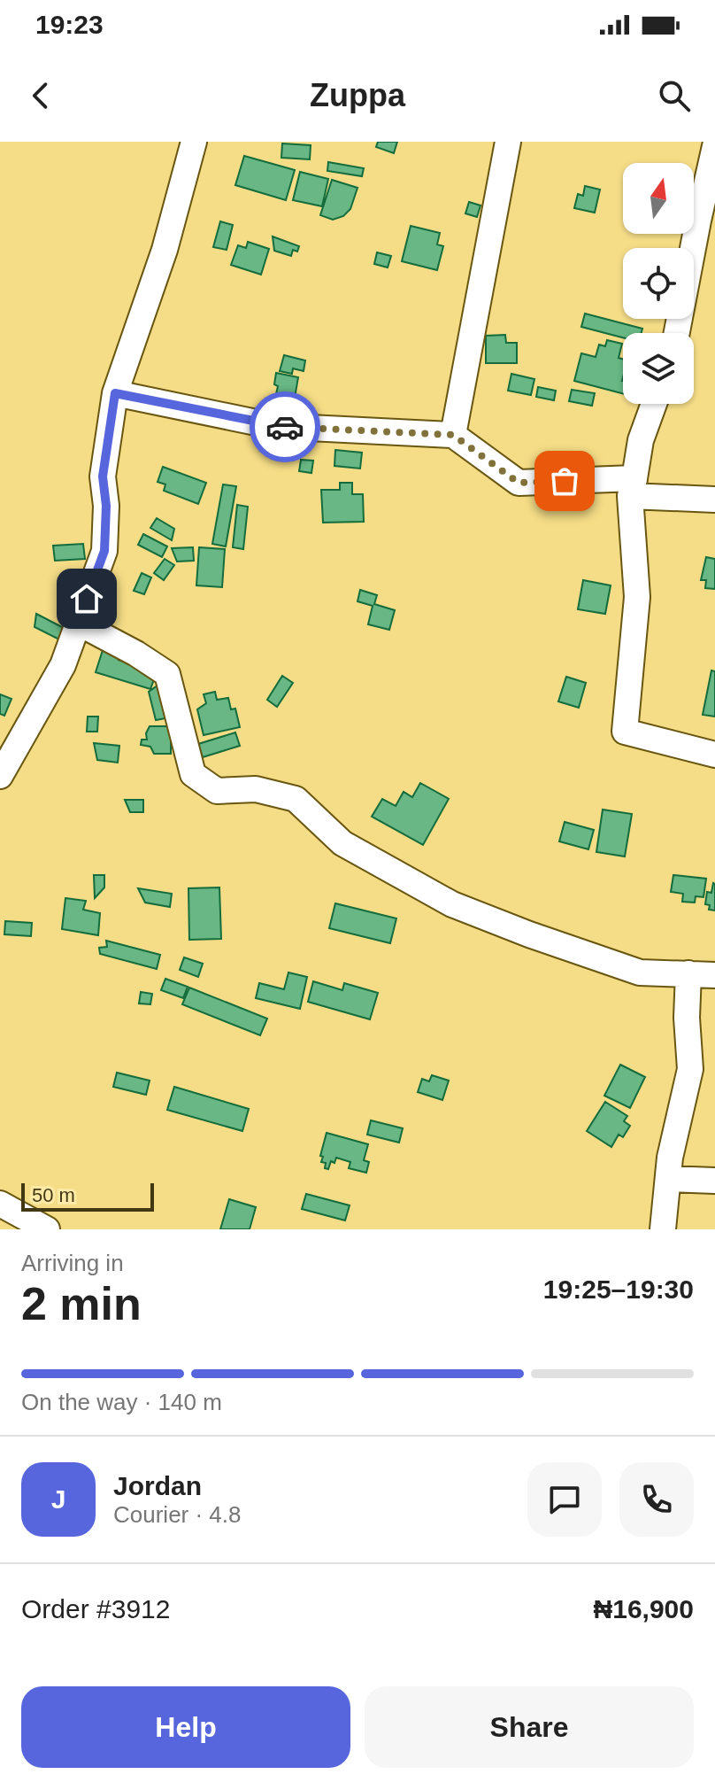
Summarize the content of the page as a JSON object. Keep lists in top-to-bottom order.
{
  "scale_bar": "50 m",
  "north": "top",
  "page": {
    "status": "19:23",
    "header": "Zuppa",
    "scale": "50 m",
    "heading": ["2 min", "Arriving in", "19:25–19:30"],
    "panel": [
      "Jordan",
      "Courier · 4.8",
      "Order #3912",
      "₦16,900"
    ],
    "bar": "On the way · 140 m",
    "round": "J",
    "buttons": ["Help", "Share"]
  }
}
